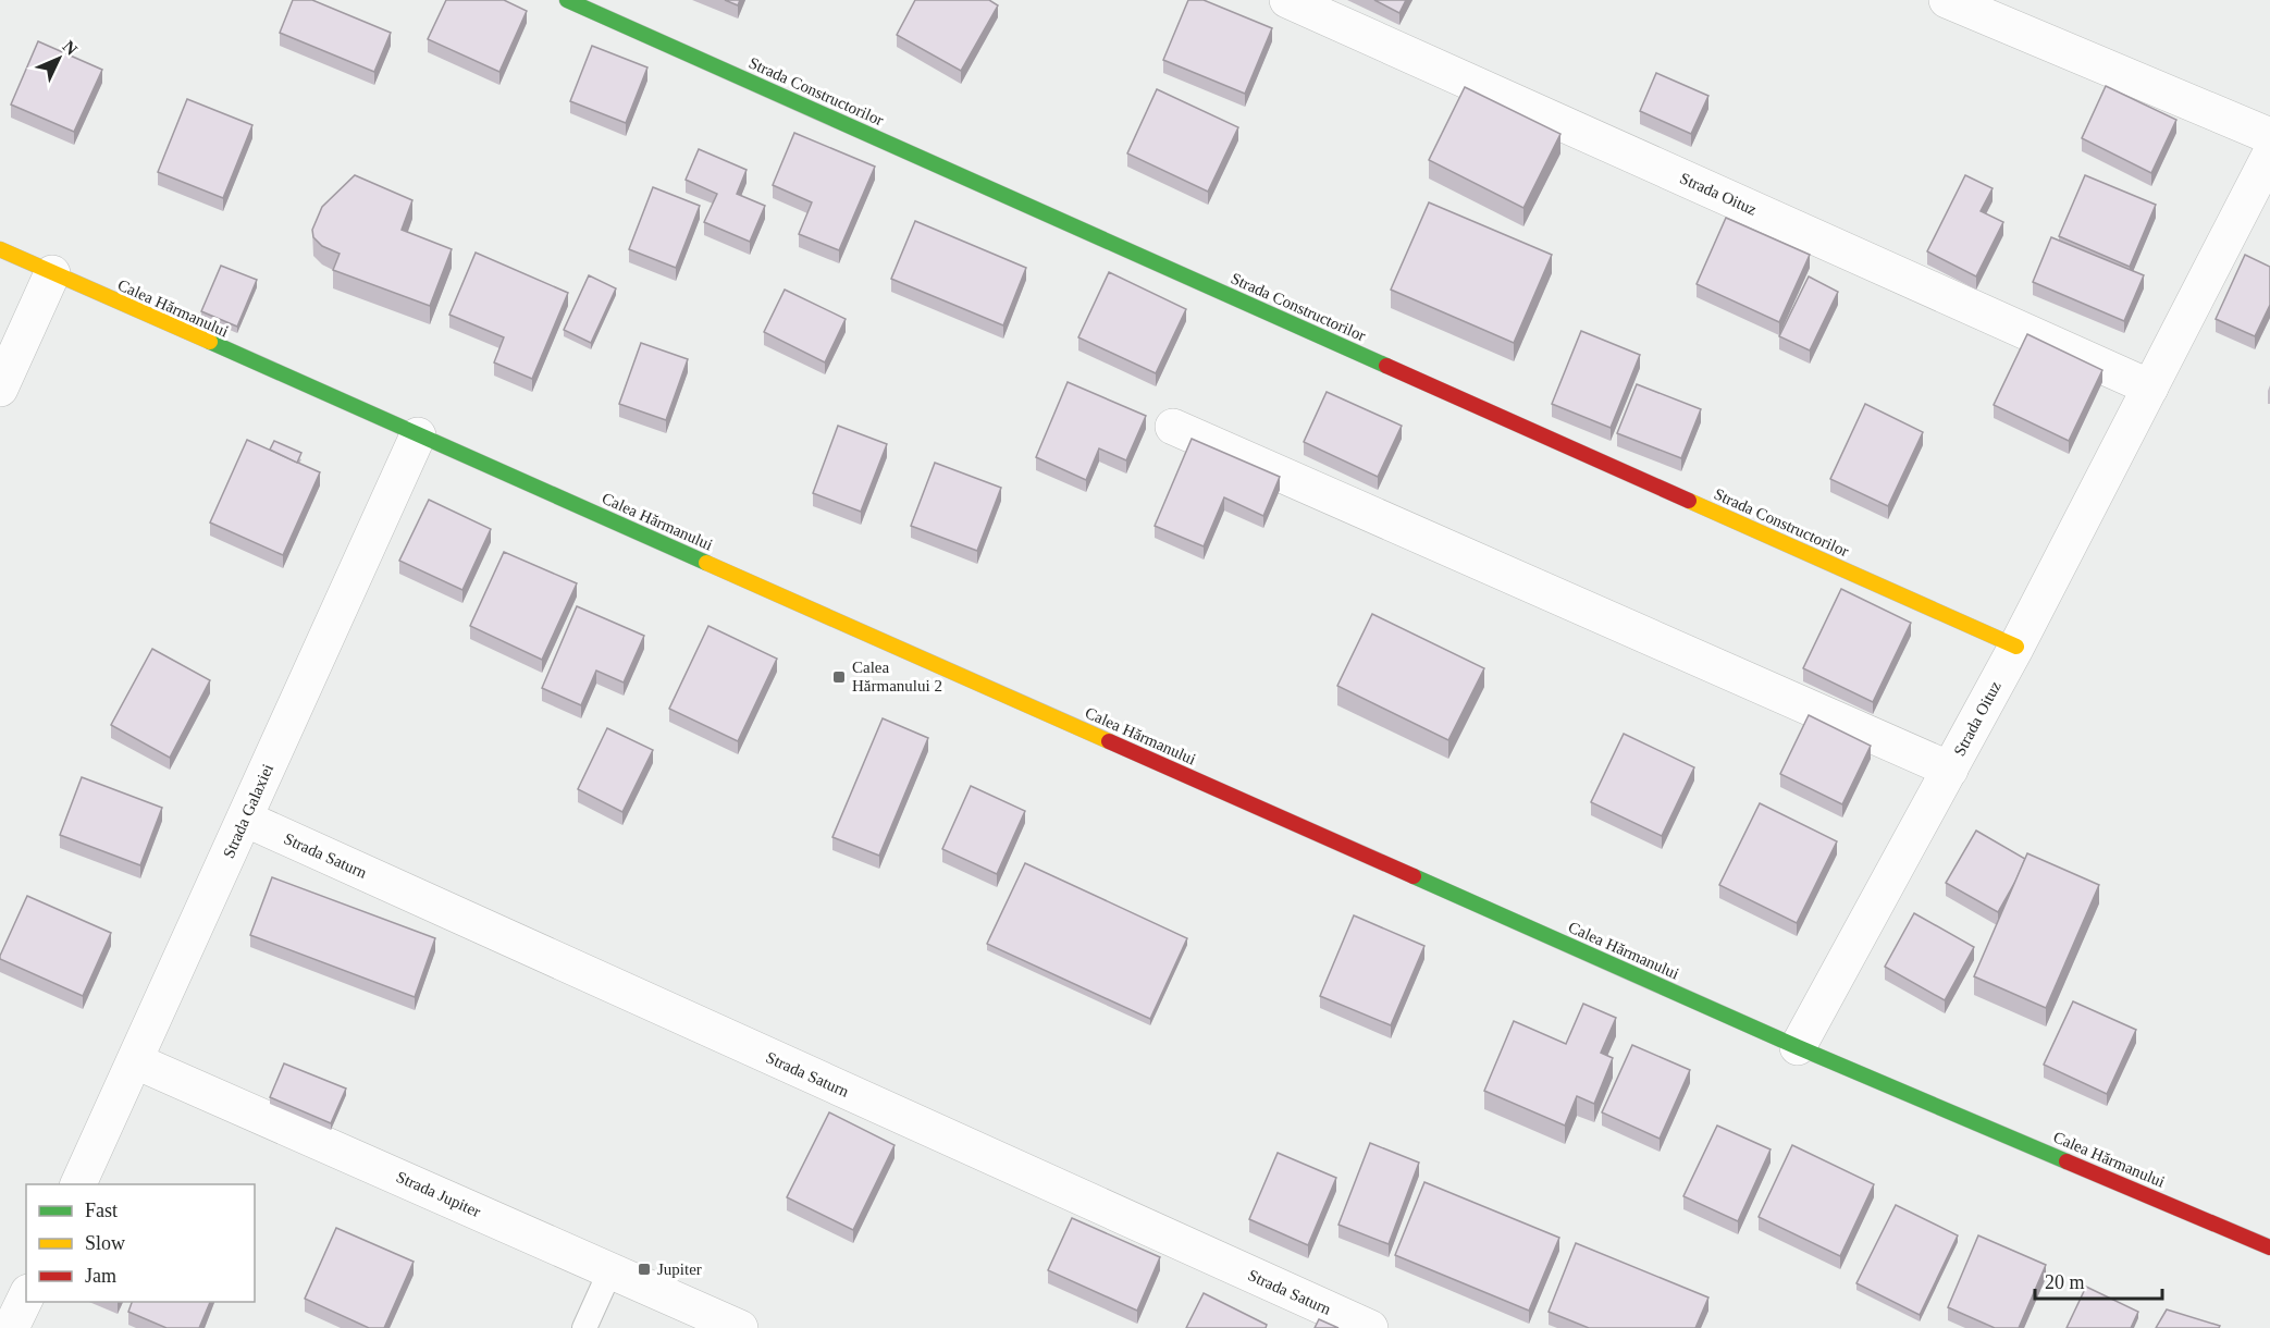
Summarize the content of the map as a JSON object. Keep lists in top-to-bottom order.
{
  "streets": {
    "street": [
      "Strada Constructorilor",
      "Strada Oituz",
      "Calea Hărmanului",
      "Strada Galaxiei",
      "Strada Saturn",
      "Strada Jupiter"
    ]
  },
  "crossings": [
    ["Strada Constructorilor", "Strada Oituz"],
    ["Strada Oituz", "Calea Hărmanului"],
    ["Calea Hărmanului", "Strada Galaxiei"],
    ["Strada Galaxiei", "Strada Saturn"],
    ["Strada Galaxiei", "Strada Jupiter"]
  ],
  "places": {
    "transit": ["Calea Hărmanului 2", "Jupiter"]
  },
  "legend": ["Fast", "Slow", "Jam"],
  "scale_bar": "20 m",
  "north": "top right"
}
